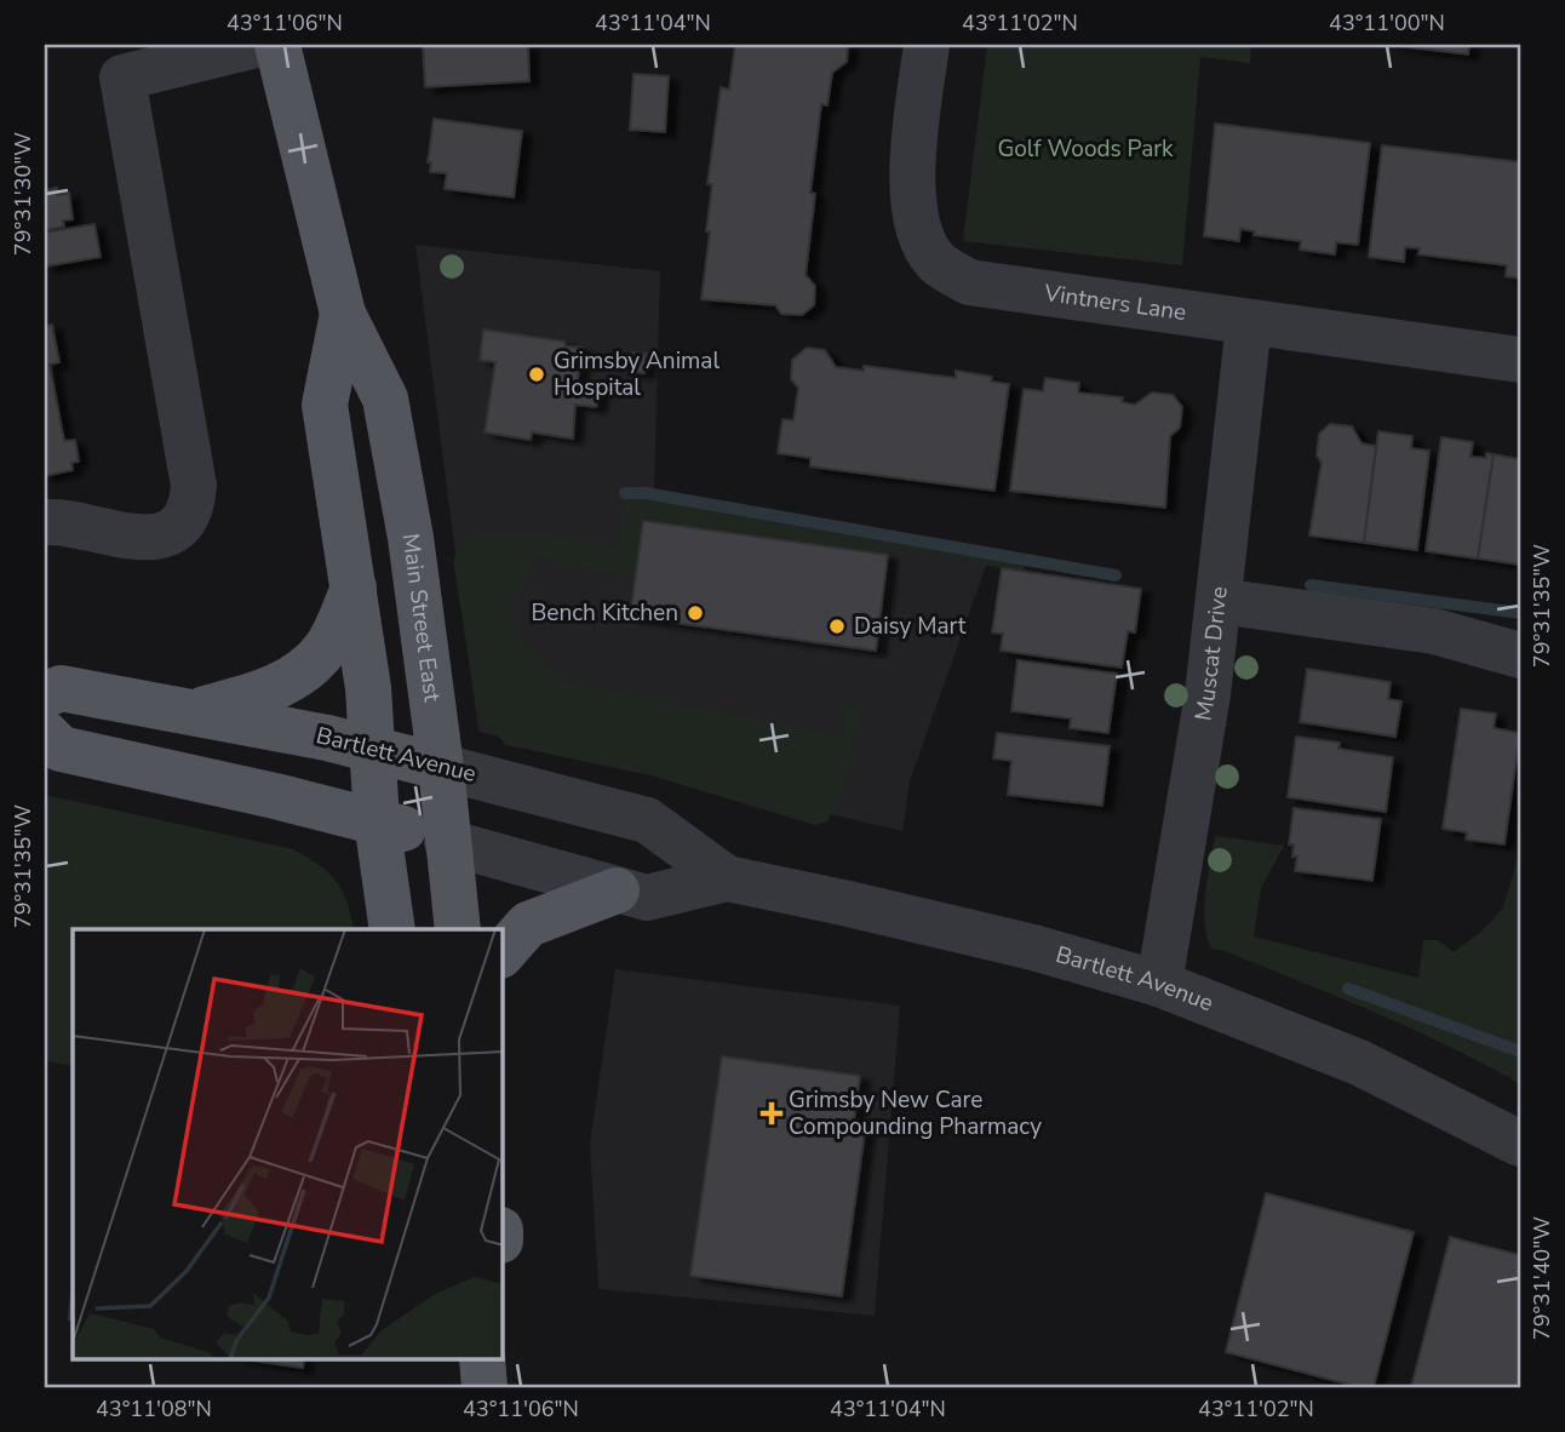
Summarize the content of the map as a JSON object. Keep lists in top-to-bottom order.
{
  "streets": {
    "main road": ["Main Street East", "Bartlett Avenue"],
    "street": ["Vintners Lane", "Muscat Drive"]
  },
  "crossings": [
    ["Vintners Lane", "Muscat Drive"],
    ["Main Street East", "Bartlett Avenue"],
    ["Muscat Drive", "Bartlett Avenue"]
  ],
  "parks": ["Golf Woods Park"],
  "places": {
    "other": ["Grimsby Animal Hospital", "Bench Kitchen", "Daisy Mart"],
    "health": ["Grimsby New Care Compounding Pharmacy"]
  },
  "coordinates": [
    "43°11'06\"N",
    "43°11'04\"N",
    "43°11'02\"N",
    "43°11'00\"N",
    "79°31'30\"W",
    "79°31'35\"W",
    "79°31'40\"W",
    "43°11'08\"N"
  ]
}
